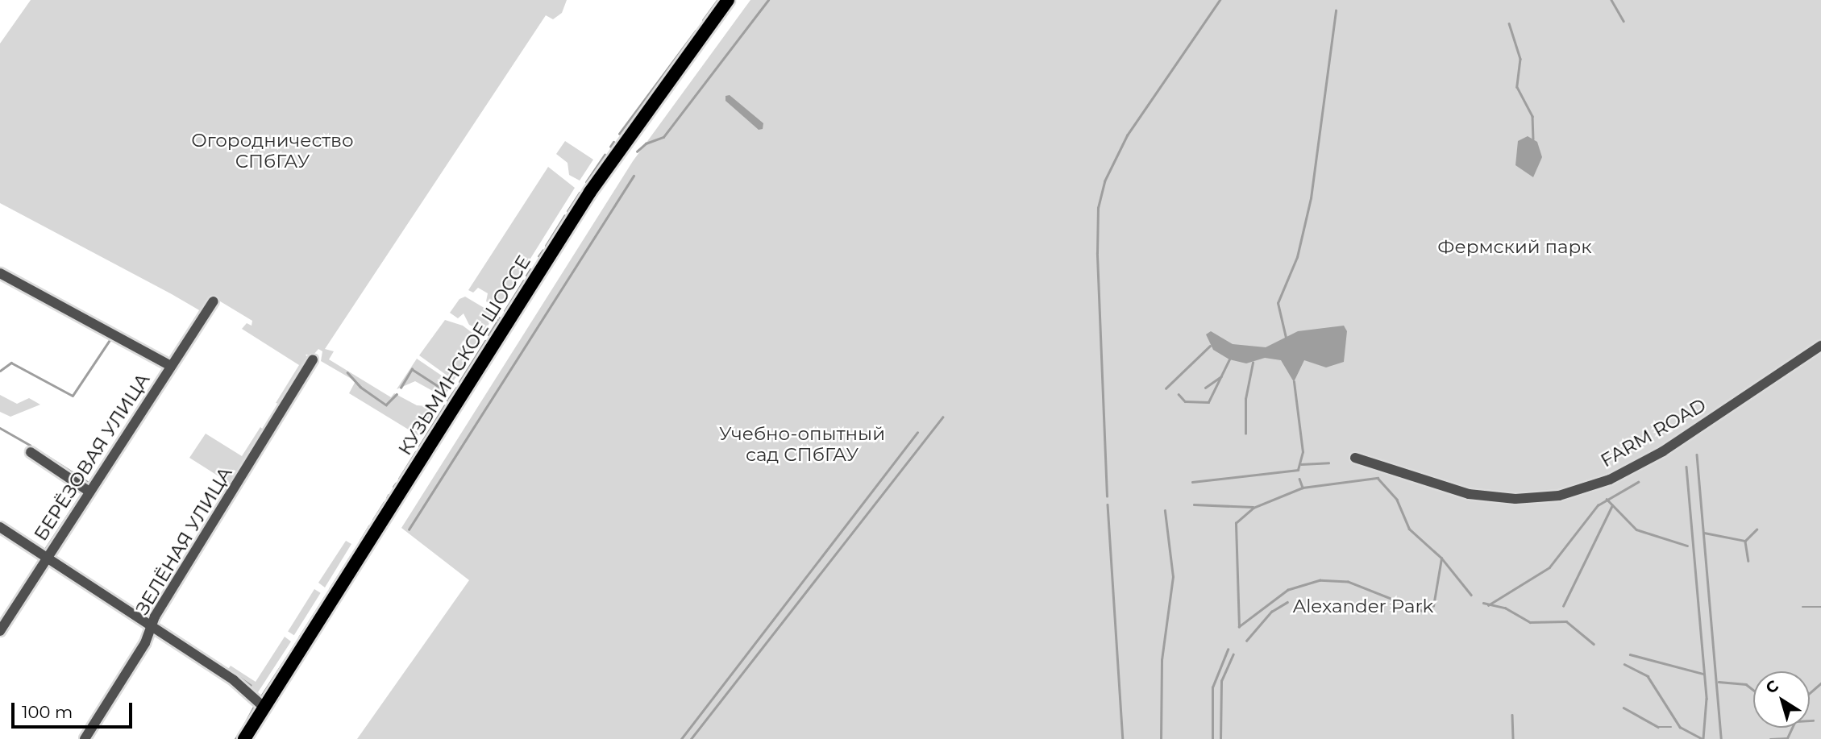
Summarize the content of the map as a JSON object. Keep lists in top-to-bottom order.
{
  "streets": {
    "main road": ["КУЗЬМИНСКОЕ ШОССЕ"],
    "street": ["FARM ROAD", "БЕРЁЗОВАЯ УЛИЦА", "ЗЕЛЁНАЯ УЛИЦА"]
  },
  "parks": [
    "Огородничество СПбГАУ",
    "Фермский парк",
    "Учебно-опытный сад СПбГАУ",
    "Alexander Park"
  ],
  "scale_bar": "100 m",
  "north": "top left"
}
